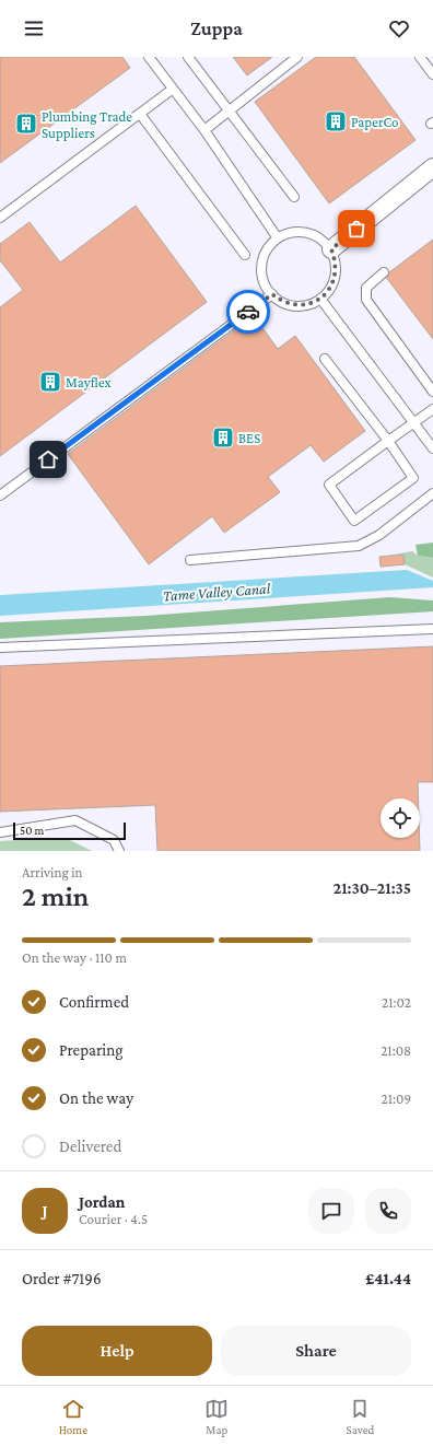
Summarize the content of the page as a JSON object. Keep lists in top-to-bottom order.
{
  "water": ["Tame Valley Canal"],
  "places": {
    "building": [
      "PaperCo",
      "Plumbing Trade Suppliers",
      "Mayflex",
      "BES"
    ]
  },
  "scale_bar": "50 m",
  "page": {
    "header": "Zuppa",
    "scale": "50 m",
    "heading": ["2 min", "Arriving in", "21:30–21:35"],
    "panel": [
      "Jordan",
      "Courier · 4.5",
      "Order #7196",
      "£41.44"
    ],
    "bar": "On the way · 110 m",
    "list": [
      ["Confirmed", "21:02"],
      ["Preparing", "21:08"],
      ["On the way", "21:09"],
      "Delivered"
    ],
    "round": "J",
    "buttons": ["Help", "Share"],
    "tabs": ["Home", "Map", "Saved"]
  }
}
